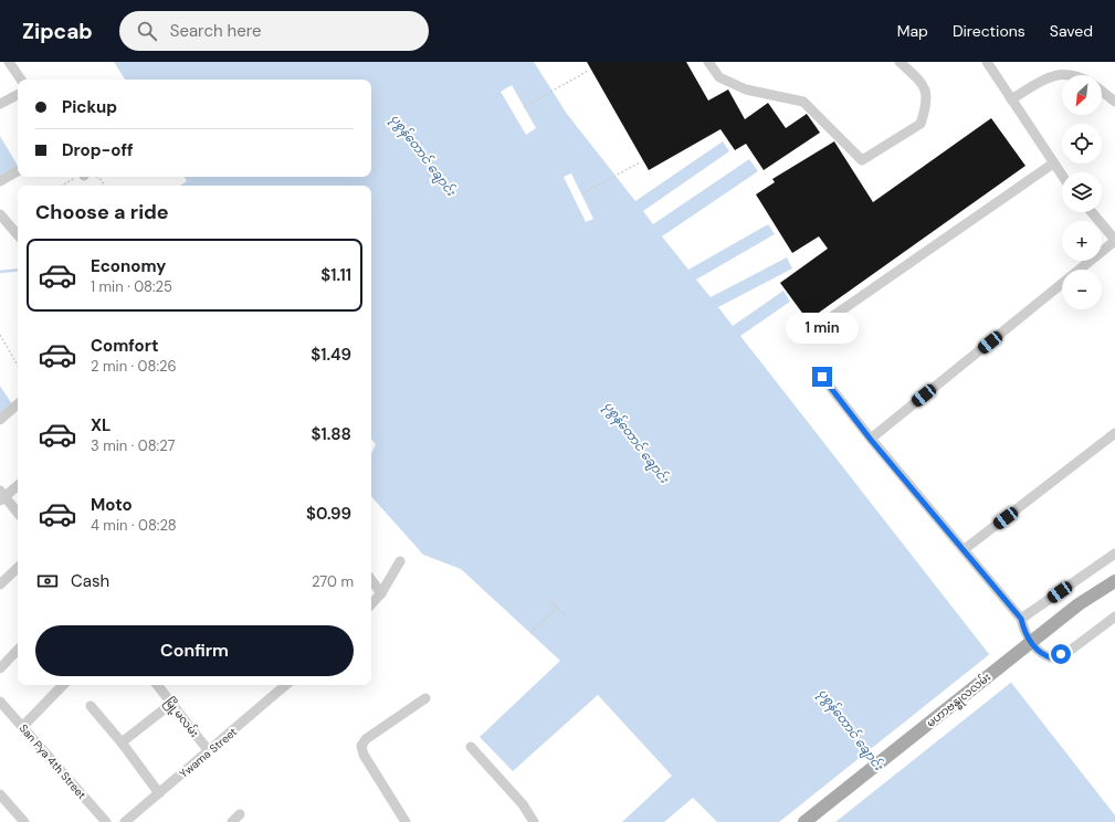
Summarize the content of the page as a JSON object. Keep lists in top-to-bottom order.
{
  "streets": {
    "main road": ["မဟာဗန္ဓုလလမ်း"],
    "street": ["မြို့မလမ်း", "Ywama Street", "San Pya 4th Street"]
  },
  "crossings": [
    ["မြို့မလမ်း", "Ywama Street"]
  ],
  "water": ["ပုစွန်တောင် ချောင်း"],
  "north": "bottom left",
  "page": {
    "header": "Zipcab",
    "search": "Search here",
    "nav": ["Map", "Directions", "Saved"],
    "map_buttons": ["+", "−"],
    "banner": ["Pickup", "Drop-off"],
    "heading": "Choose a ride",
    "list": [
      {
        "name": "Economy",
        "note": "1 min · 08:25",
        "value": "$1.11"
      },
      {
        "name": "Comfort",
        "note": "2 min · 08:26",
        "value": "$1.49"
      },
      {
        "name": "XL",
        "note": "3 min · 08:27",
        "value": "$1.88"
      },
      {
        "name": "Moto",
        "note": "4 min · 08:28",
        "value": "$0.99"
      }
    ],
    "bubble": "1 min",
    "pay": ["Cash", "270 m"],
    "buttons": "Confirm"
  }
}
